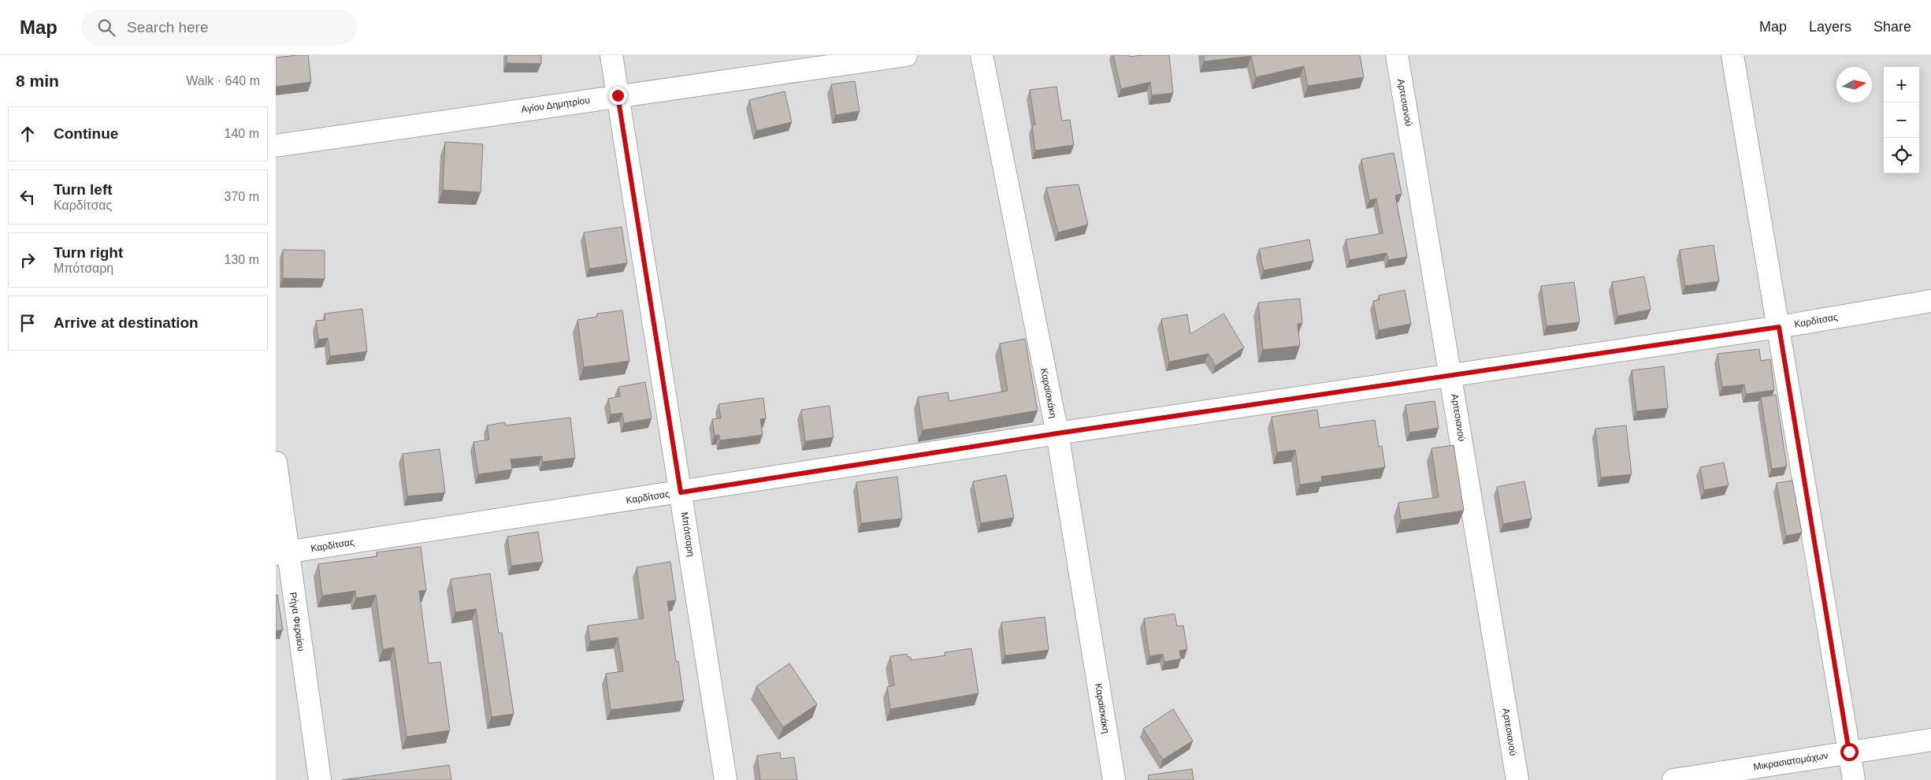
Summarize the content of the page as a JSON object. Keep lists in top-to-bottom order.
{
  "streets": {
    "street": [
      "Αρτεσιανού",
      "Αγίου Δημητρίου",
      "Καρδίτσας",
      "Καραϊσκάκη",
      "Μπότσαρη",
      "Ρήγα Φεραίου",
      "Μικρασιατομάχων"
    ]
  },
  "crossings": [
    ["Αρτεσιανού", "Καρδίτσας"],
    ["Αγίου Δημητρίου", "Μπότσαρη"],
    ["Καρδίτσας", "Καραϊσκάκη"],
    ["Καρδίτσας", "Μπότσαρη"],
    ["Καρδίτσας", "Ρήγα Φεραίου"]
  ],
  "north": "right",
  "page": {
    "header": "Map",
    "search": "Search here",
    "nav": ["Map", "Layers", "Share"],
    "heading": ["8 min", "Walk · 640 m"],
    "map_buttons": ["+", "−"],
    "list": [
      ["Continue", "140 m"],
      ["Turn left", "Καρδίτσας", "370 m"],
      ["Turn right", "Μπότσαρη", "130 m"],
      "Arrive at destination"
    ]
  }
}
